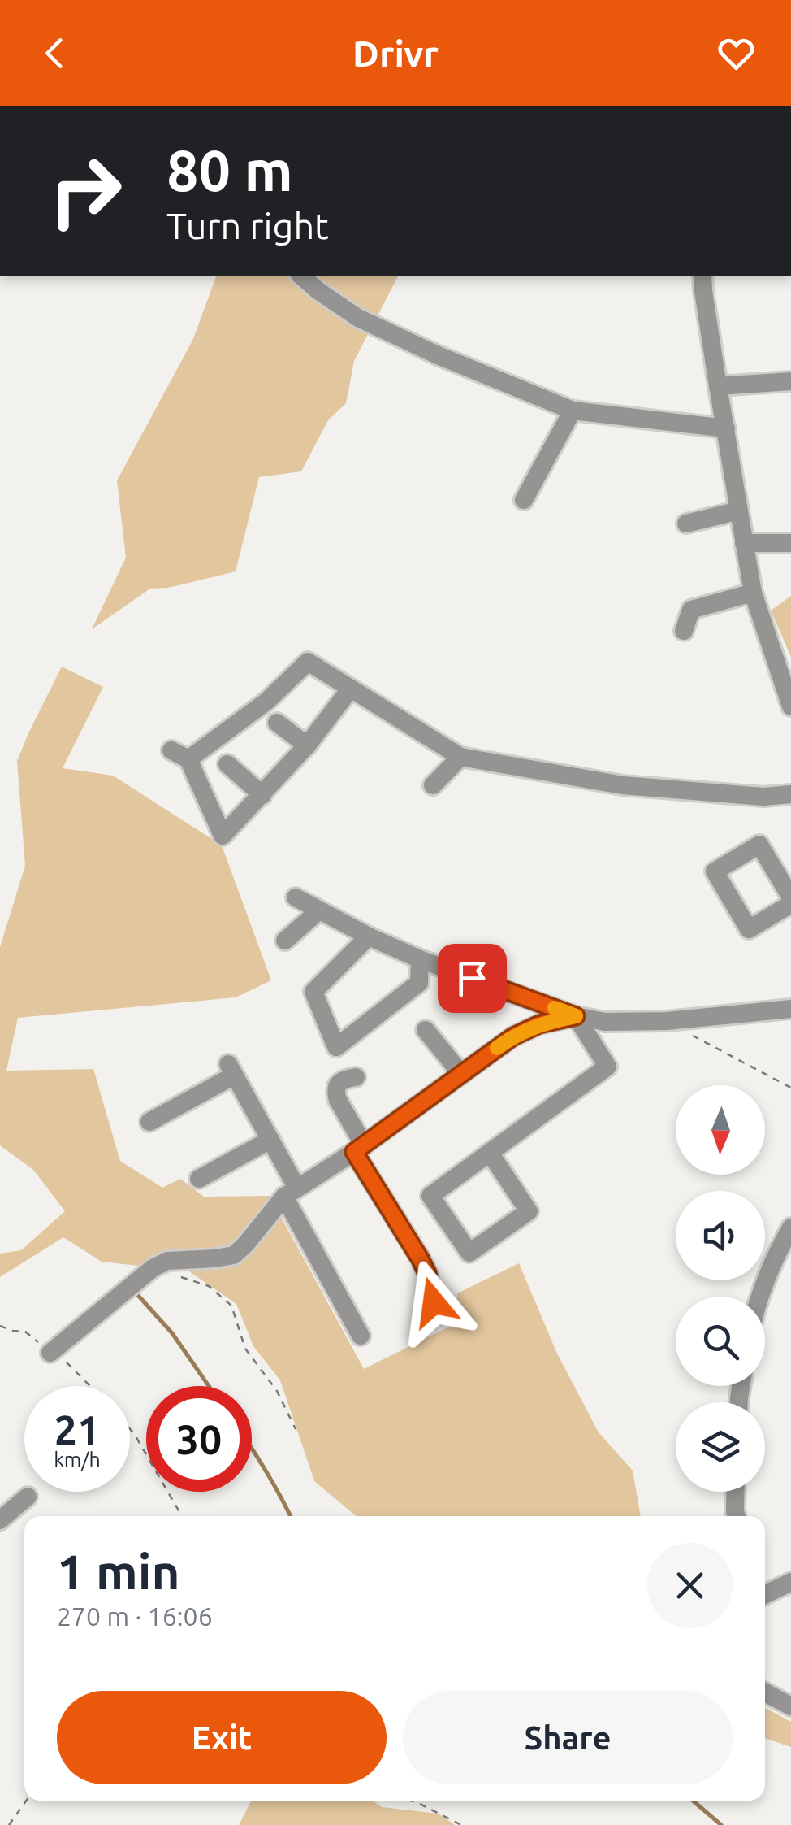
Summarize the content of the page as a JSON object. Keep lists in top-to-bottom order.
{
  "north": "bottom",
  "page": {
    "header": "Drivr",
    "turn": ["80 m", "Turn right"],
    "speed": "21 km/h",
    "limit": "30",
    "heading": ["1 min", "270 m · 16:06"],
    "buttons": ["Exit", "Share"]
  }
}
